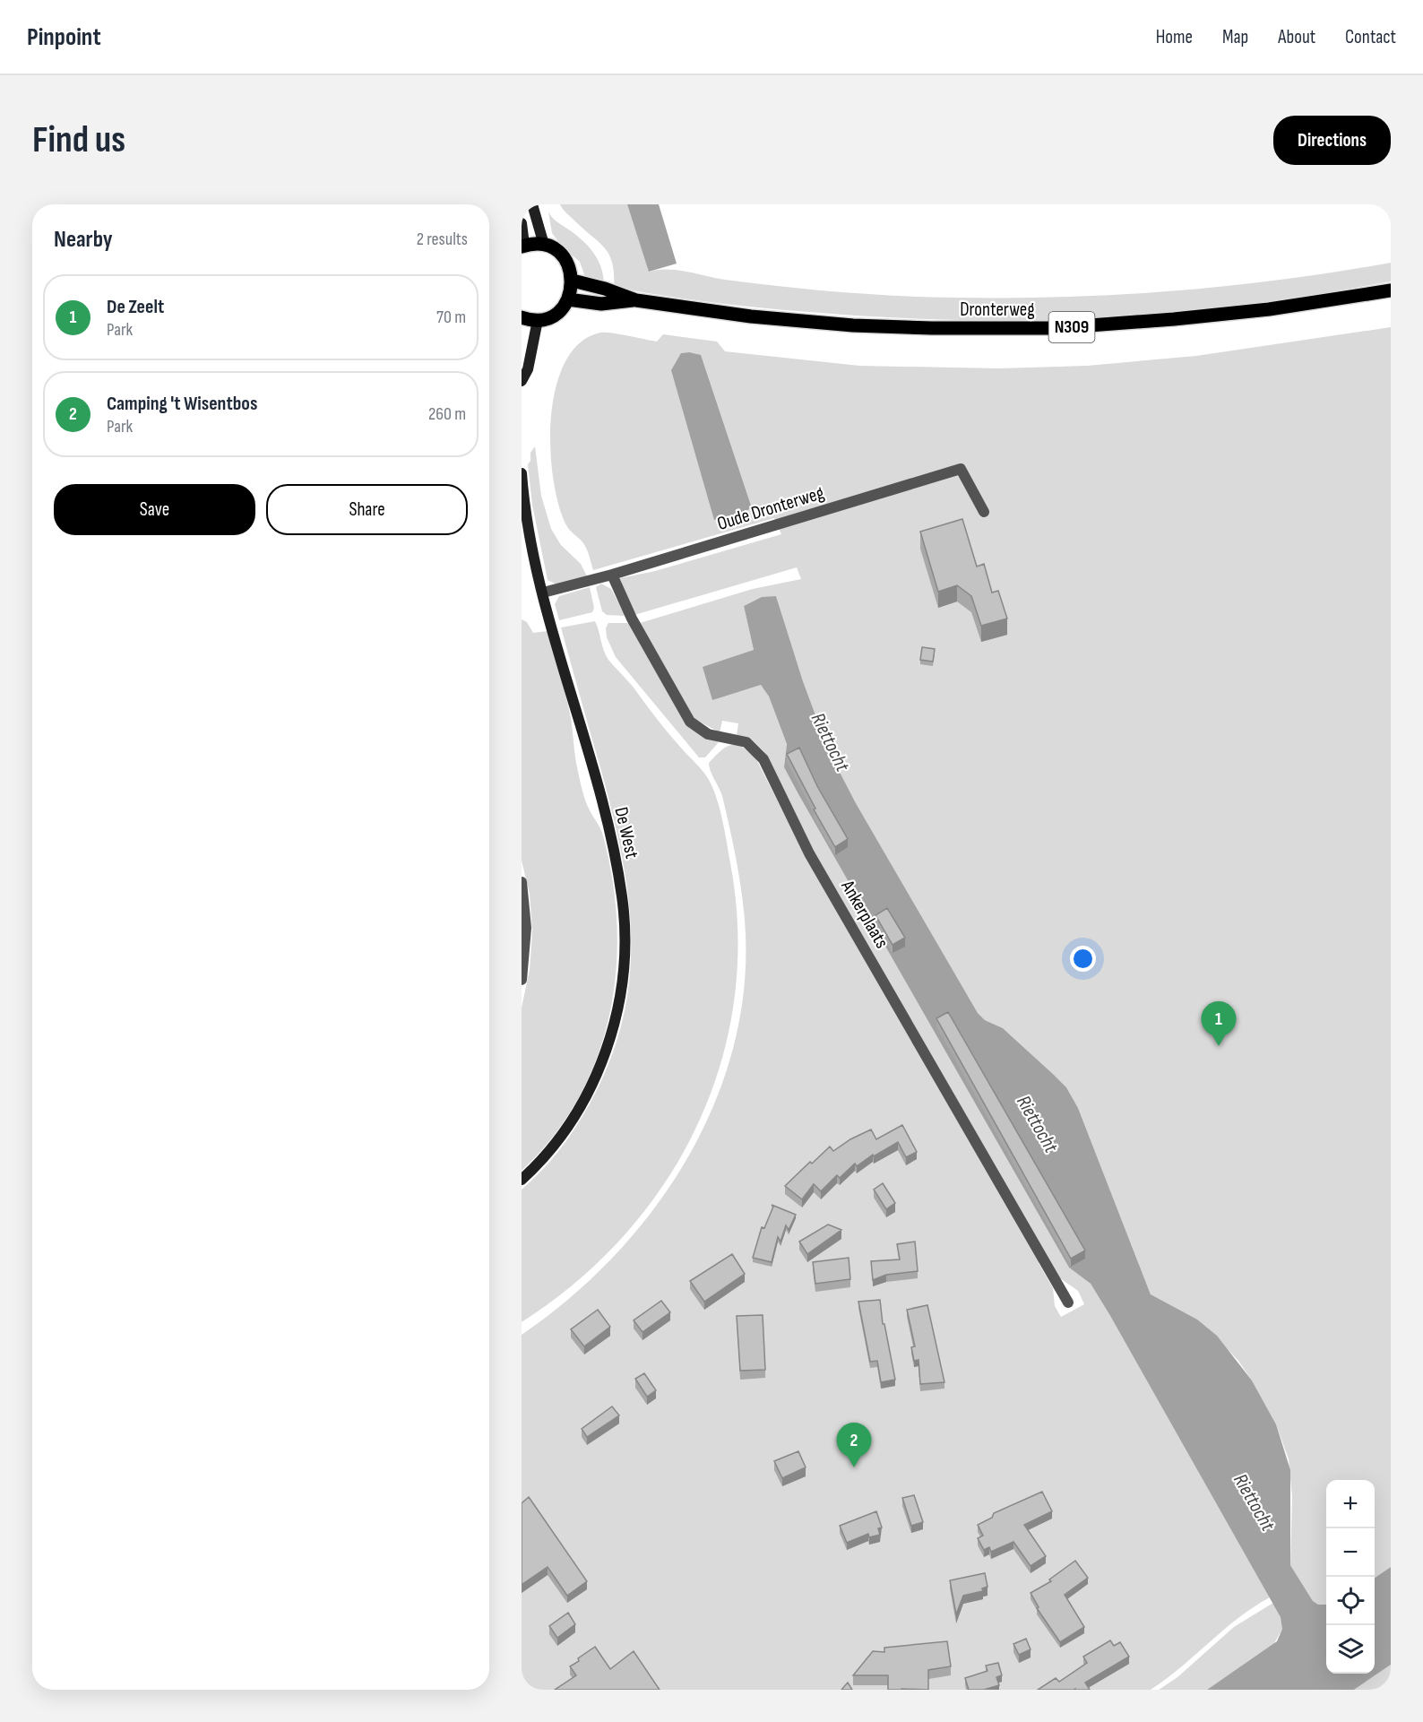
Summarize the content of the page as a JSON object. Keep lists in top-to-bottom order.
{
  "streets": {
    "main road": ["Dronterweg", "N309", "De West"],
    "street": ["Oude Dronterweg", "Ankerplaats"]
  },
  "crossings": [
    ["Oude Dronterweg", "De West"],
    ["Oude Dronterweg", "Ankerplaats"]
  ],
  "water": ["Riettocht"],
  "page": {
    "header": "Pinpoint",
    "nav": [
      "Home",
      "Map",
      "About",
      "Contact"
    ],
    "buttons": [
      "Directions",
      ["Save", "Share"]
    ],
    "title": "Find us",
    "heading": ["Nearby", "2 results"],
    "list": [
      {
        "mark": "1",
        "name": "De Zeelt",
        "note": "Park",
        "value": "70 m"
      },
      {
        "mark": "2",
        "name": "Camping 't Wisentbos",
        "note": "Park",
        "value": "260 m"
      }
    ],
    "pins": ["1", "2"],
    "map_buttons": ["+", "−"]
  }
}
